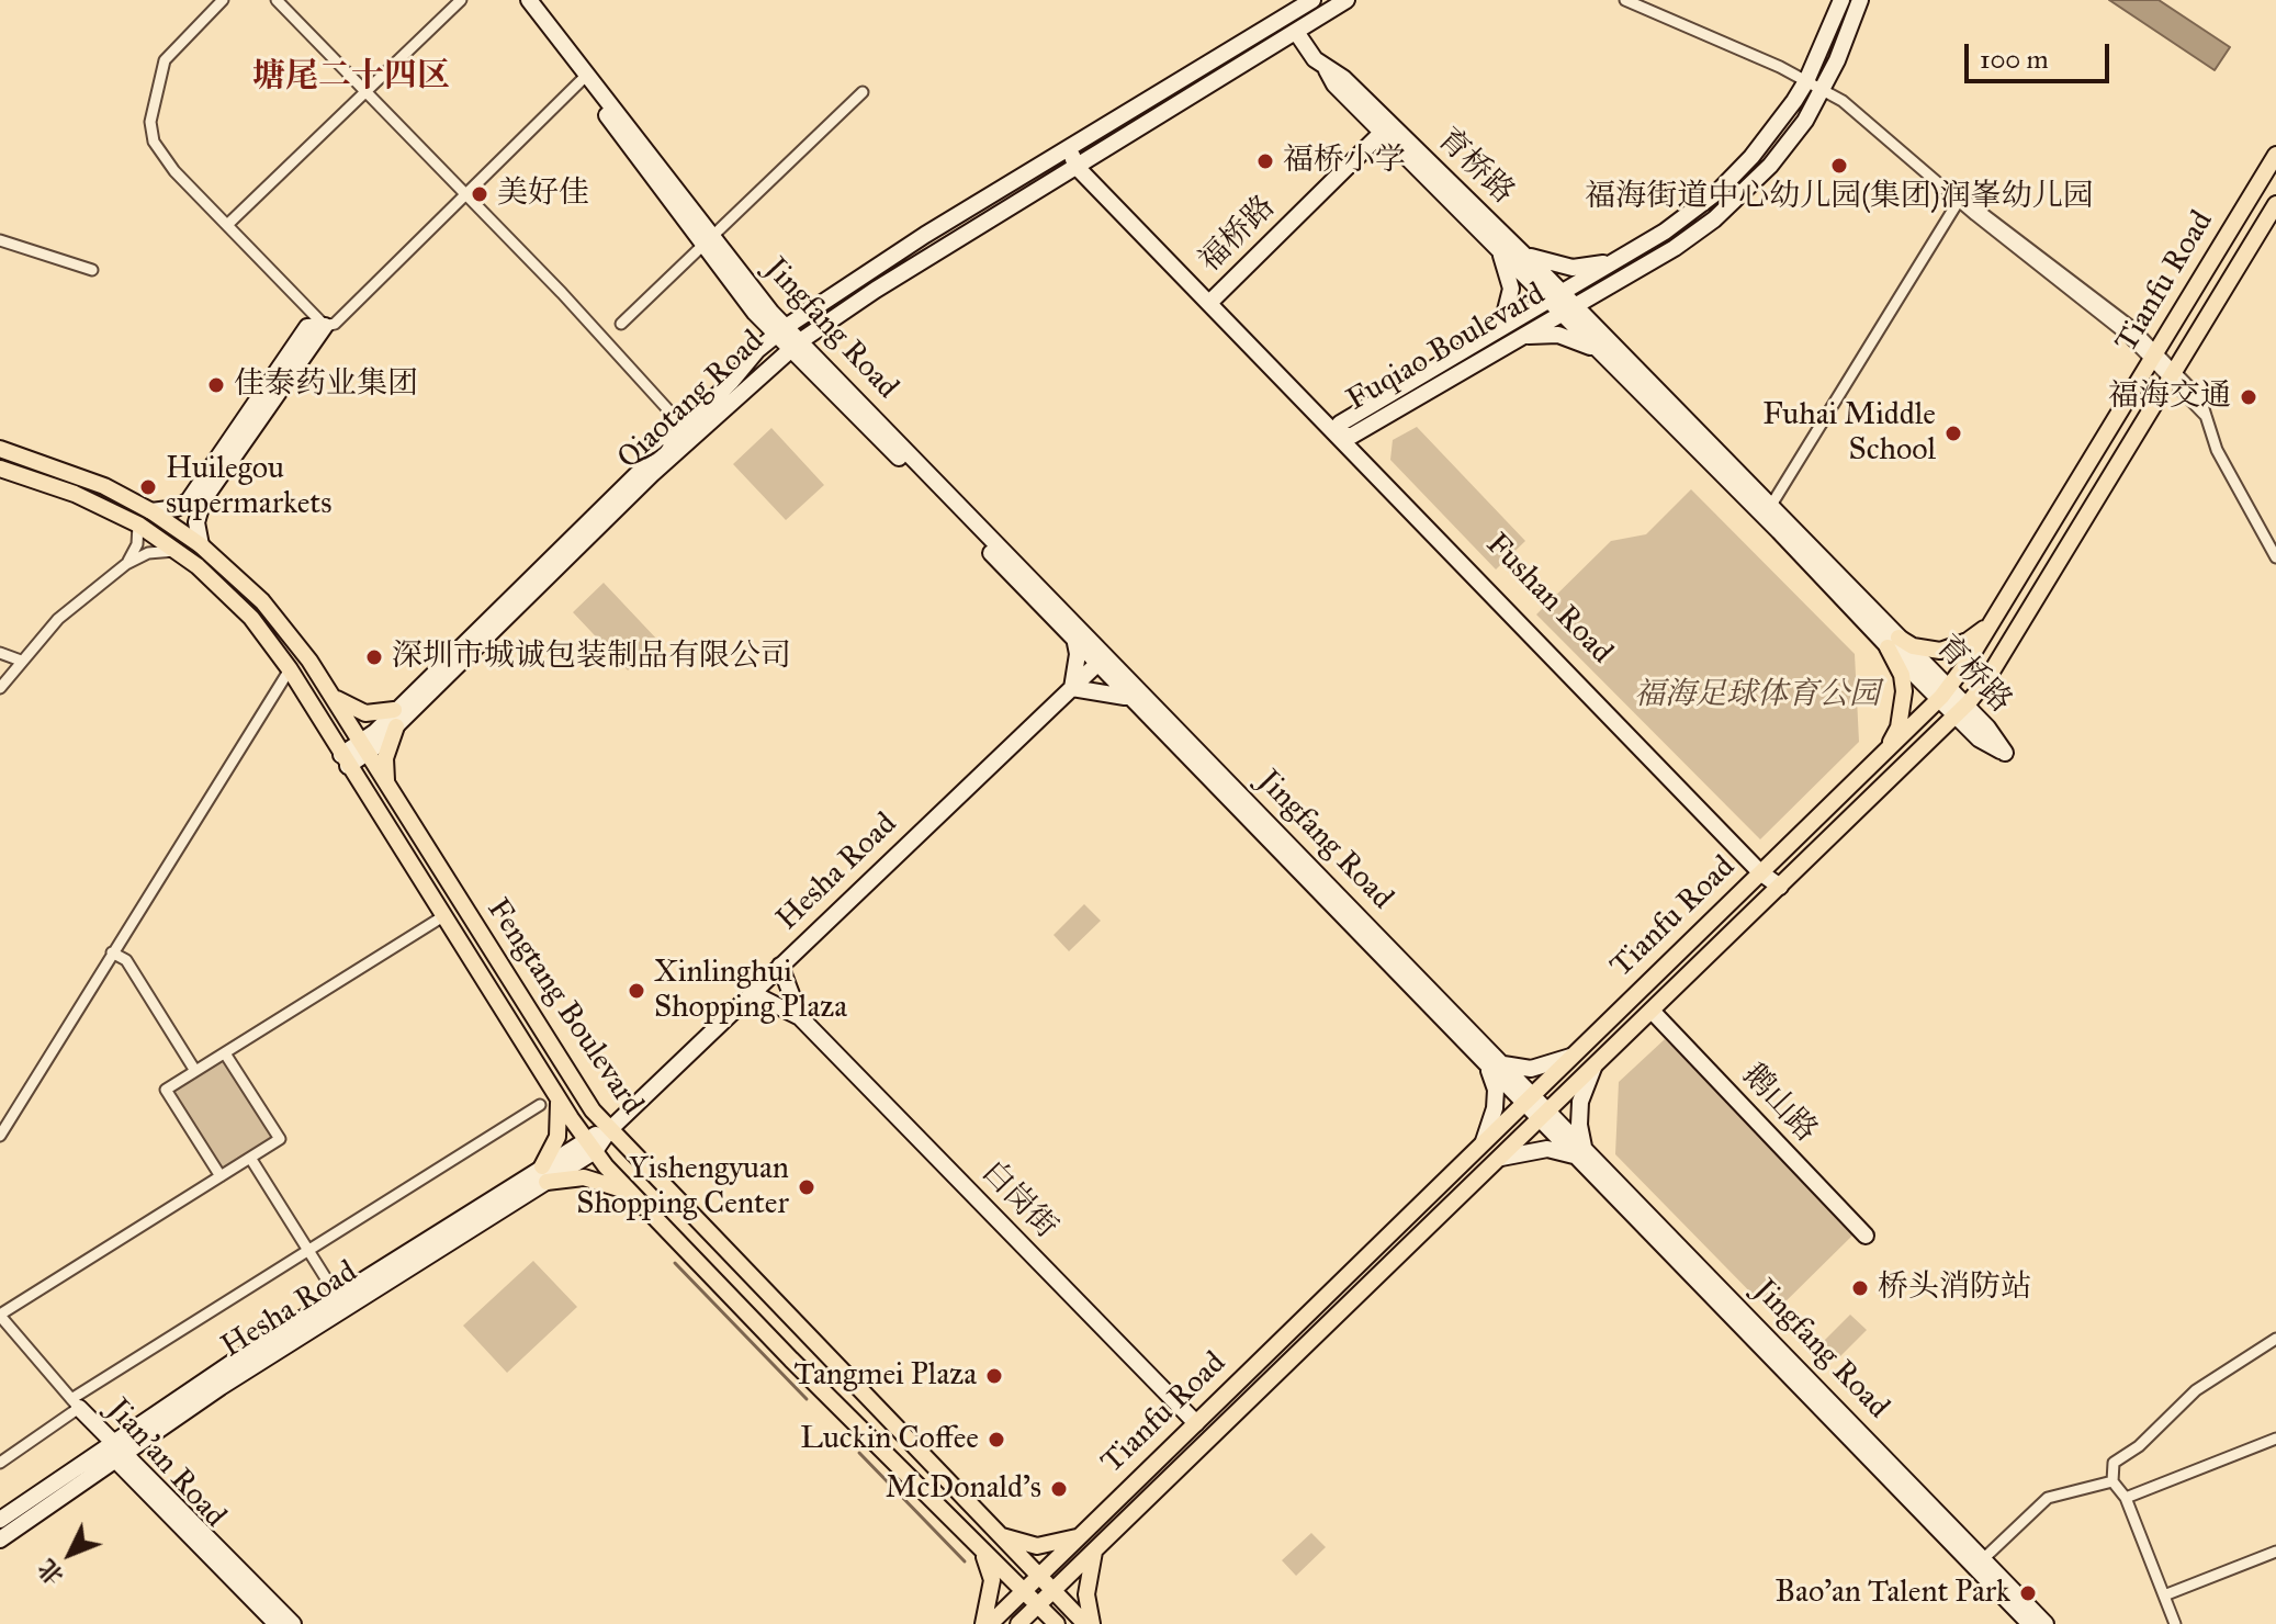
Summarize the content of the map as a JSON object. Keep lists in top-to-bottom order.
{
  "streets": {
    "main road": ["Tianfu Road", "Fengtang Boulevard"],
    "street": [
      "育桥路",
      "福桥路",
      "Jingfang Road",
      "Fuqiao Boulevard",
      "Qiaotang Road",
      "Fushan Road",
      "Hesha Road",
      "鹅山路",
      "白岗街",
      "Jian'an Road"
    ]
  },
  "crossings": [
    ["育桥路", "福桥路"],
    ["育桥路", "Tianfu Road"],
    ["育桥路", "Fuqiao Boulevard"],
    ["育桥路", "Qiaotang Road"],
    ["福桥路", "Fushan Road"],
    ["Tianfu Road", "Jingfang Road"],
    ["Tianfu Road", "Fushan Road"],
    ["Tianfu Road", "Fengtang Boulevard"],
    ["Tianfu Road", "鹅山路"],
    ["Tianfu Road", "白岗街"],
    ["Jingfang Road", "Qiaotang Road"],
    ["Jingfang Road", "Hesha Road"],
    ["Fuqiao Boulevard", "Fushan Road"],
    ["Qiaotang Road", "Fushan Road"],
    ["Qiaotang Road", "Fengtang Boulevard"],
    ["Hesha Road", "Fengtang Boulevard"],
    ["Hesha Road", "Jian'an Road"]
  ],
  "districts": ["塘尾二十四区"],
  "parks": ["福海足球体育公园"],
  "places": [
    "福桥小学",
    "福海街道中心幼儿园(集团)润峯幼儿园",
    "美好佳",
    "佳泰药业集团",
    "福海交通",
    "Fuhai Middle School",
    "Huilegou supermarkets",
    "深圳市城诚包装制品有限公司",
    "Xinlinghui Shopping Plaza",
    "Yishengyuan Shopping Center",
    "桥头消防站",
    "Tangmei Plaza",
    "Luckin Coffee",
    "McDonald's",
    "Bao'an Talent Park"
  ],
  "scale_bar": "100 m",
  "north": "bottom left"
}
